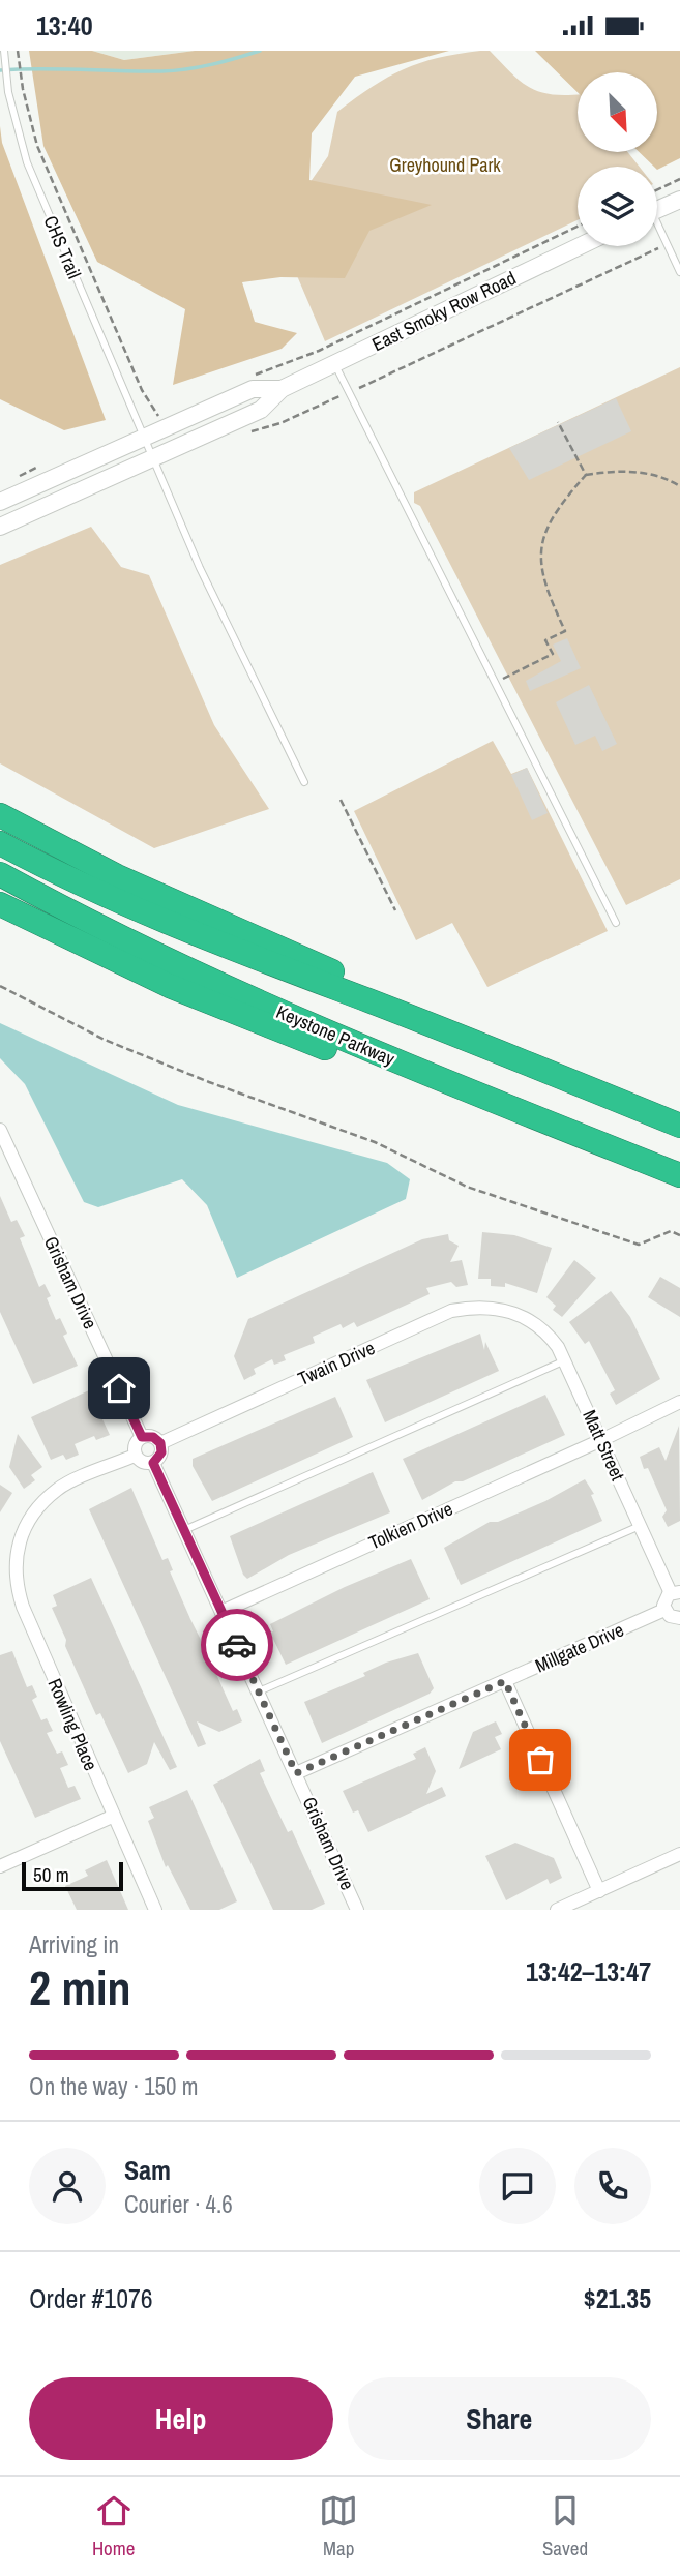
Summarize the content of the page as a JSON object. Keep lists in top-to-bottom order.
{
  "streets": {
    "highway": ["Keystone Parkway"],
    "street": [
      "East Smoky Row Road",
      "Grisham Drive",
      "Twain Drive",
      "Matt Street",
      "Tolkien Drive",
      "Millgate Drive",
      "Rowling Place"
    ],
    "lane": ["CHS Trail"]
  },
  "crossings": [
    ["CHS Trail", "East Smoky Row Road"],
    ["Grisham Drive", "Twain Drive"],
    ["Grisham Drive", "Tolkien Drive"],
    ["Grisham Drive", "Millgate Drive"],
    ["Grisham Drive", "Rowling Place"],
    ["Twain Drive", "Matt Street"],
    ["Twain Drive", "Rowling Place"],
    ["Matt Street", "Tolkien Drive"]
  ],
  "parks": ["Greyhound Park"],
  "scale_bar": "50 m",
  "north": "bottom right",
  "page": {
    "status": "13:40",
    "scale": "50 m",
    "heading": ["2 min", "Arriving in", "13:42–13:47"],
    "panel": [
      "Sam",
      "Courier · 4.6",
      "Order #1076",
      "$21.35"
    ],
    "bar": "On the way · 150 m",
    "buttons": ["Help", "Share"],
    "tabs": ["Home", "Map", "Saved"]
  }
}
